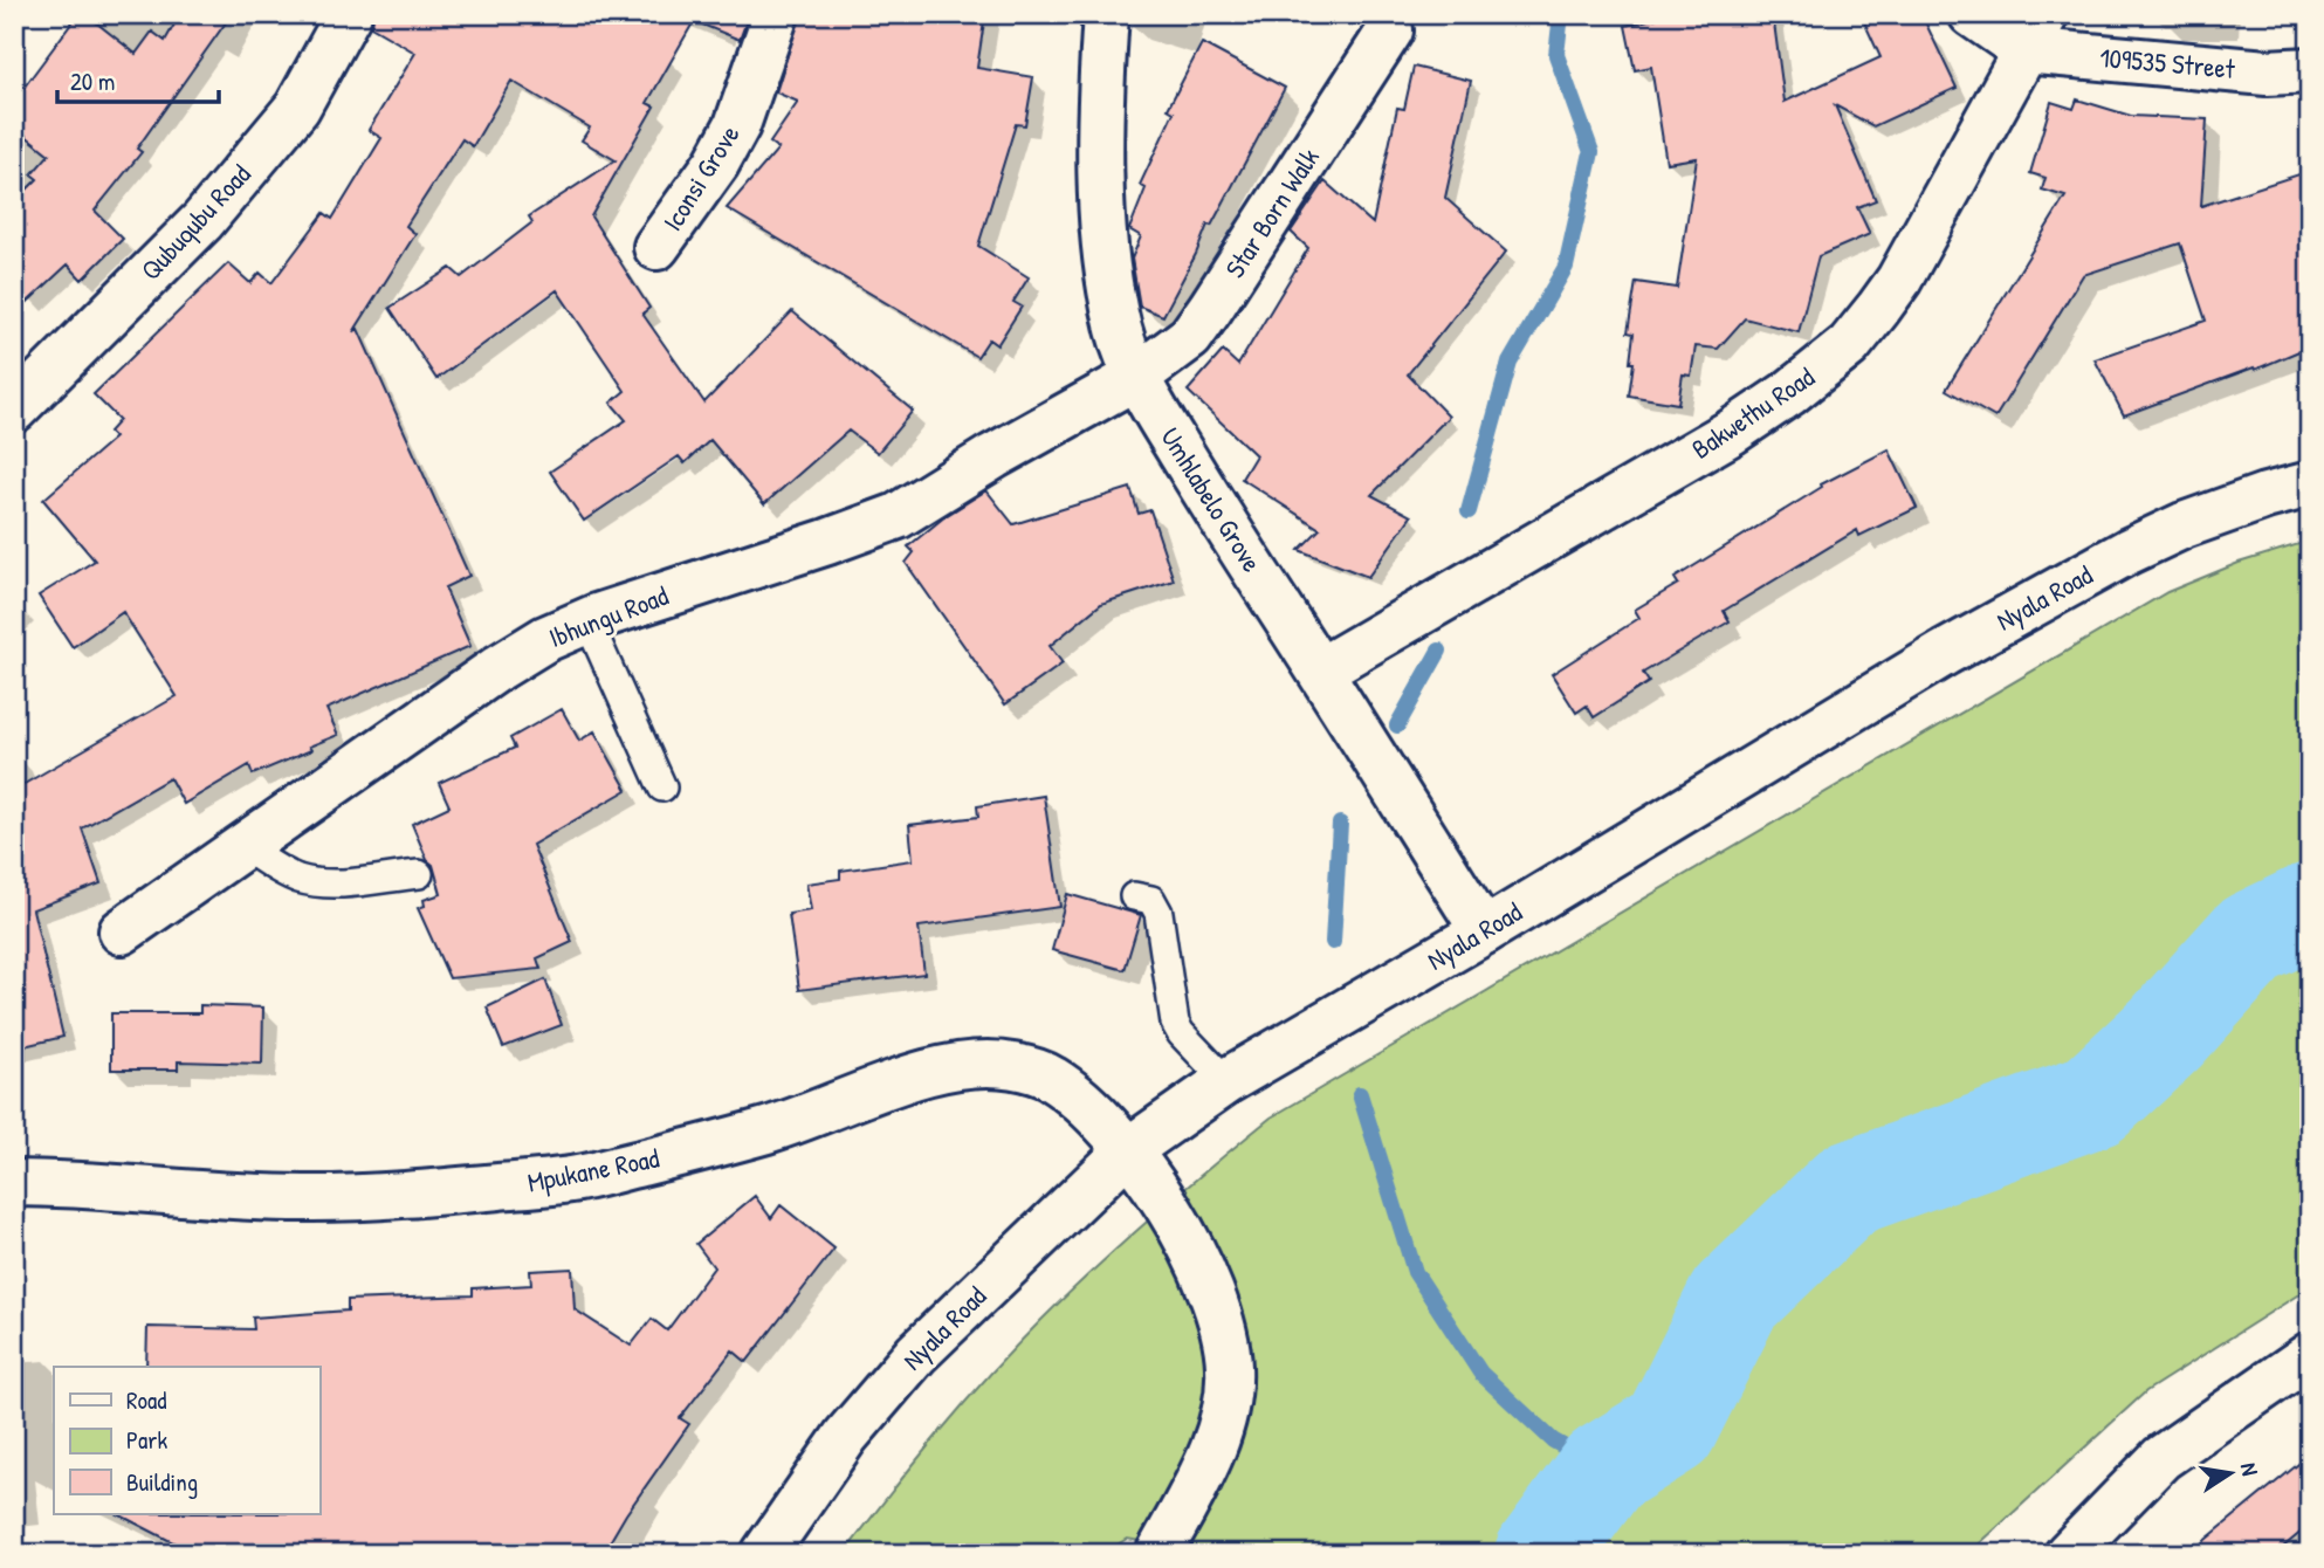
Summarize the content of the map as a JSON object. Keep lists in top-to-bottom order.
{
  "streets": {
    "street": [
      "109535 Street",
      "Iconsi Grove",
      "Star Born Walk",
      "Qubuqubu Road",
      "Bakwethu Road",
      "Umhlabelo Grove",
      "Nyala Road",
      "Ibhungu Road",
      "Mpukane Road"
    ]
  },
  "crossings": [
    ["109535 Street", "Bakwethu Road"],
    ["Star Born Walk", "Umhlabelo Grove"],
    ["Star Born Walk", "Ibhungu Road"],
    ["Bakwethu Road", "Umhlabelo Grove"],
    ["Umhlabelo Grove", "Nyala Road"],
    ["Umhlabelo Grove", "Ibhungu Road"],
    ["Nyala Road", "Mpukane Road"]
  ],
  "legend": ["Road", "Park", "Building"],
  "scale_bar": "20 m",
  "north": "right"
}
